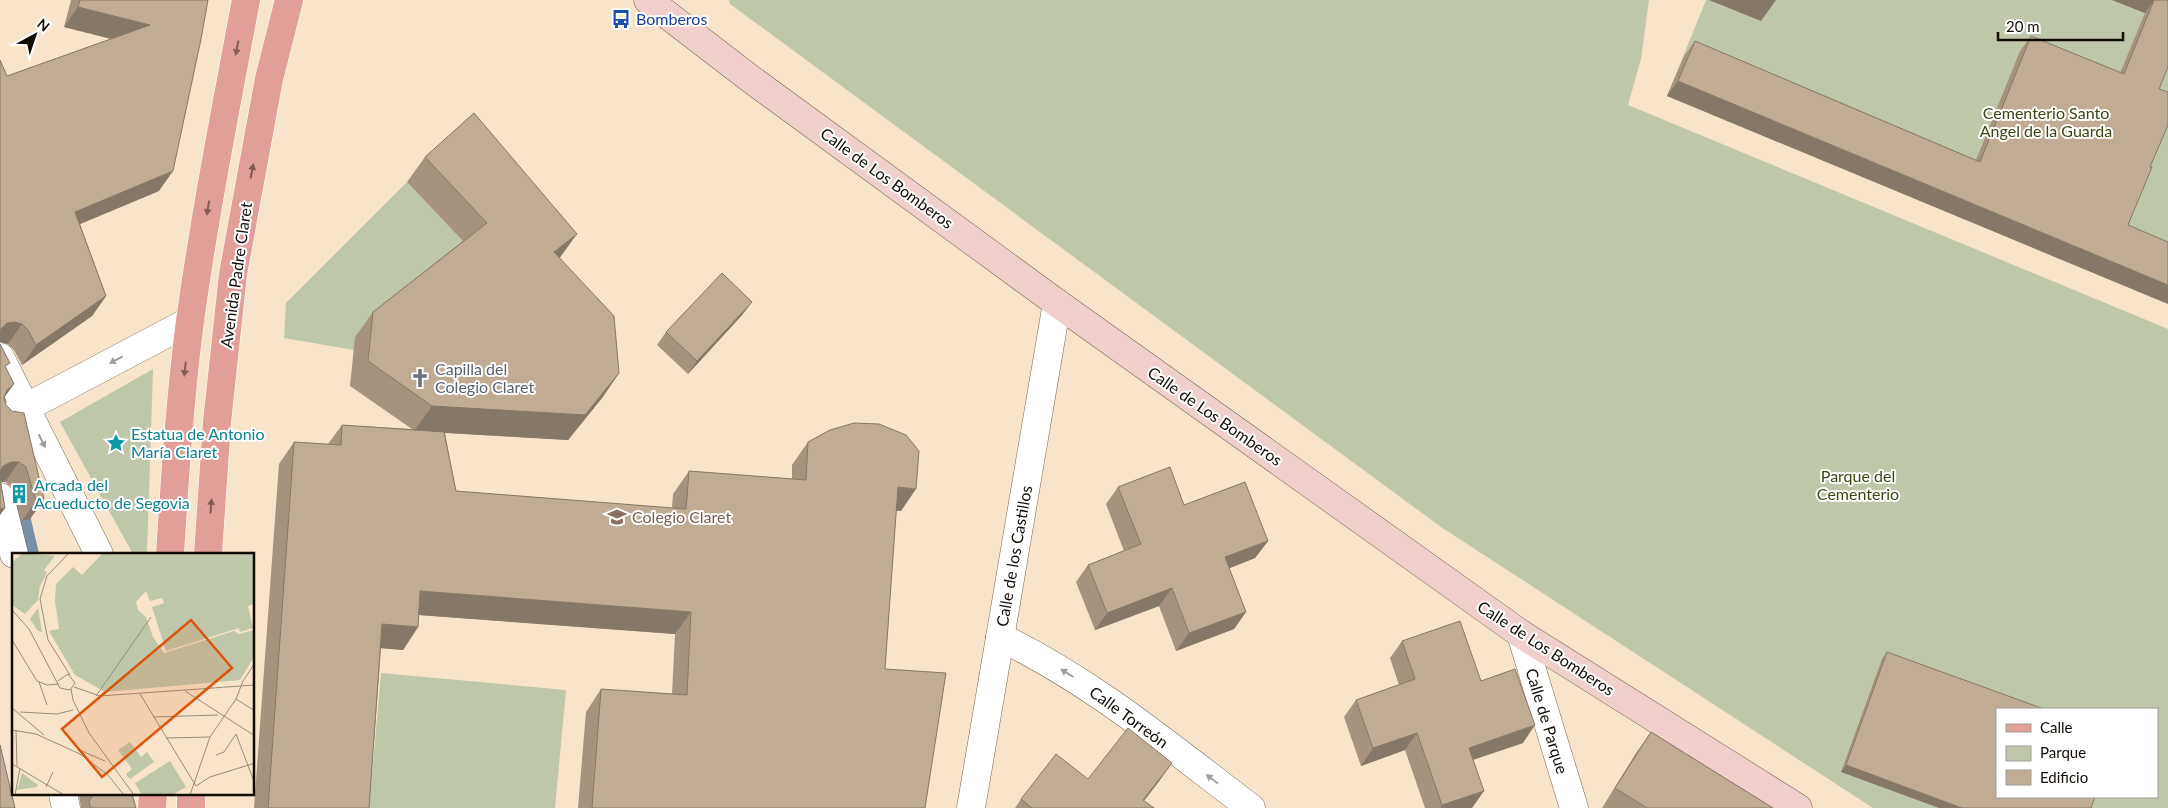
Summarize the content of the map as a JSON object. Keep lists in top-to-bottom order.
{
  "streets": {
    "main road": ["Avenida Padre Claret"],
    "street": [
      "Calle de Los Bomberos",
      "Calle de los Castillos",
      "Calle Torreón",
      "Calle de Parque"
    ]
  },
  "crossings": [
    ["Calle de Los Bomberos", "Calle de los Castillos"],
    ["Calle de Los Bomberos", "Calle de Parque"],
    ["Calle de los Castillos", "Calle Torreón"]
  ],
  "one_way": ["Calle Torreón"],
  "parks": ["Cementerio Santo Angel de la Guarda", "Parque del Cementerio"],
  "places": {
    "bus stop": ["Bomberos"],
    "church": ["Capilla del Colegio Claret"],
    "place": ["Estatua de Antonio María Claret"],
    "building": ["Arcada del Acueducto de Segovia"],
    "school or university": ["Colegio Claret"]
  },
  "legend": ["Calle", "Parque", "Edificio"],
  "scale_bar": "20 m",
  "north": "top right"
}
